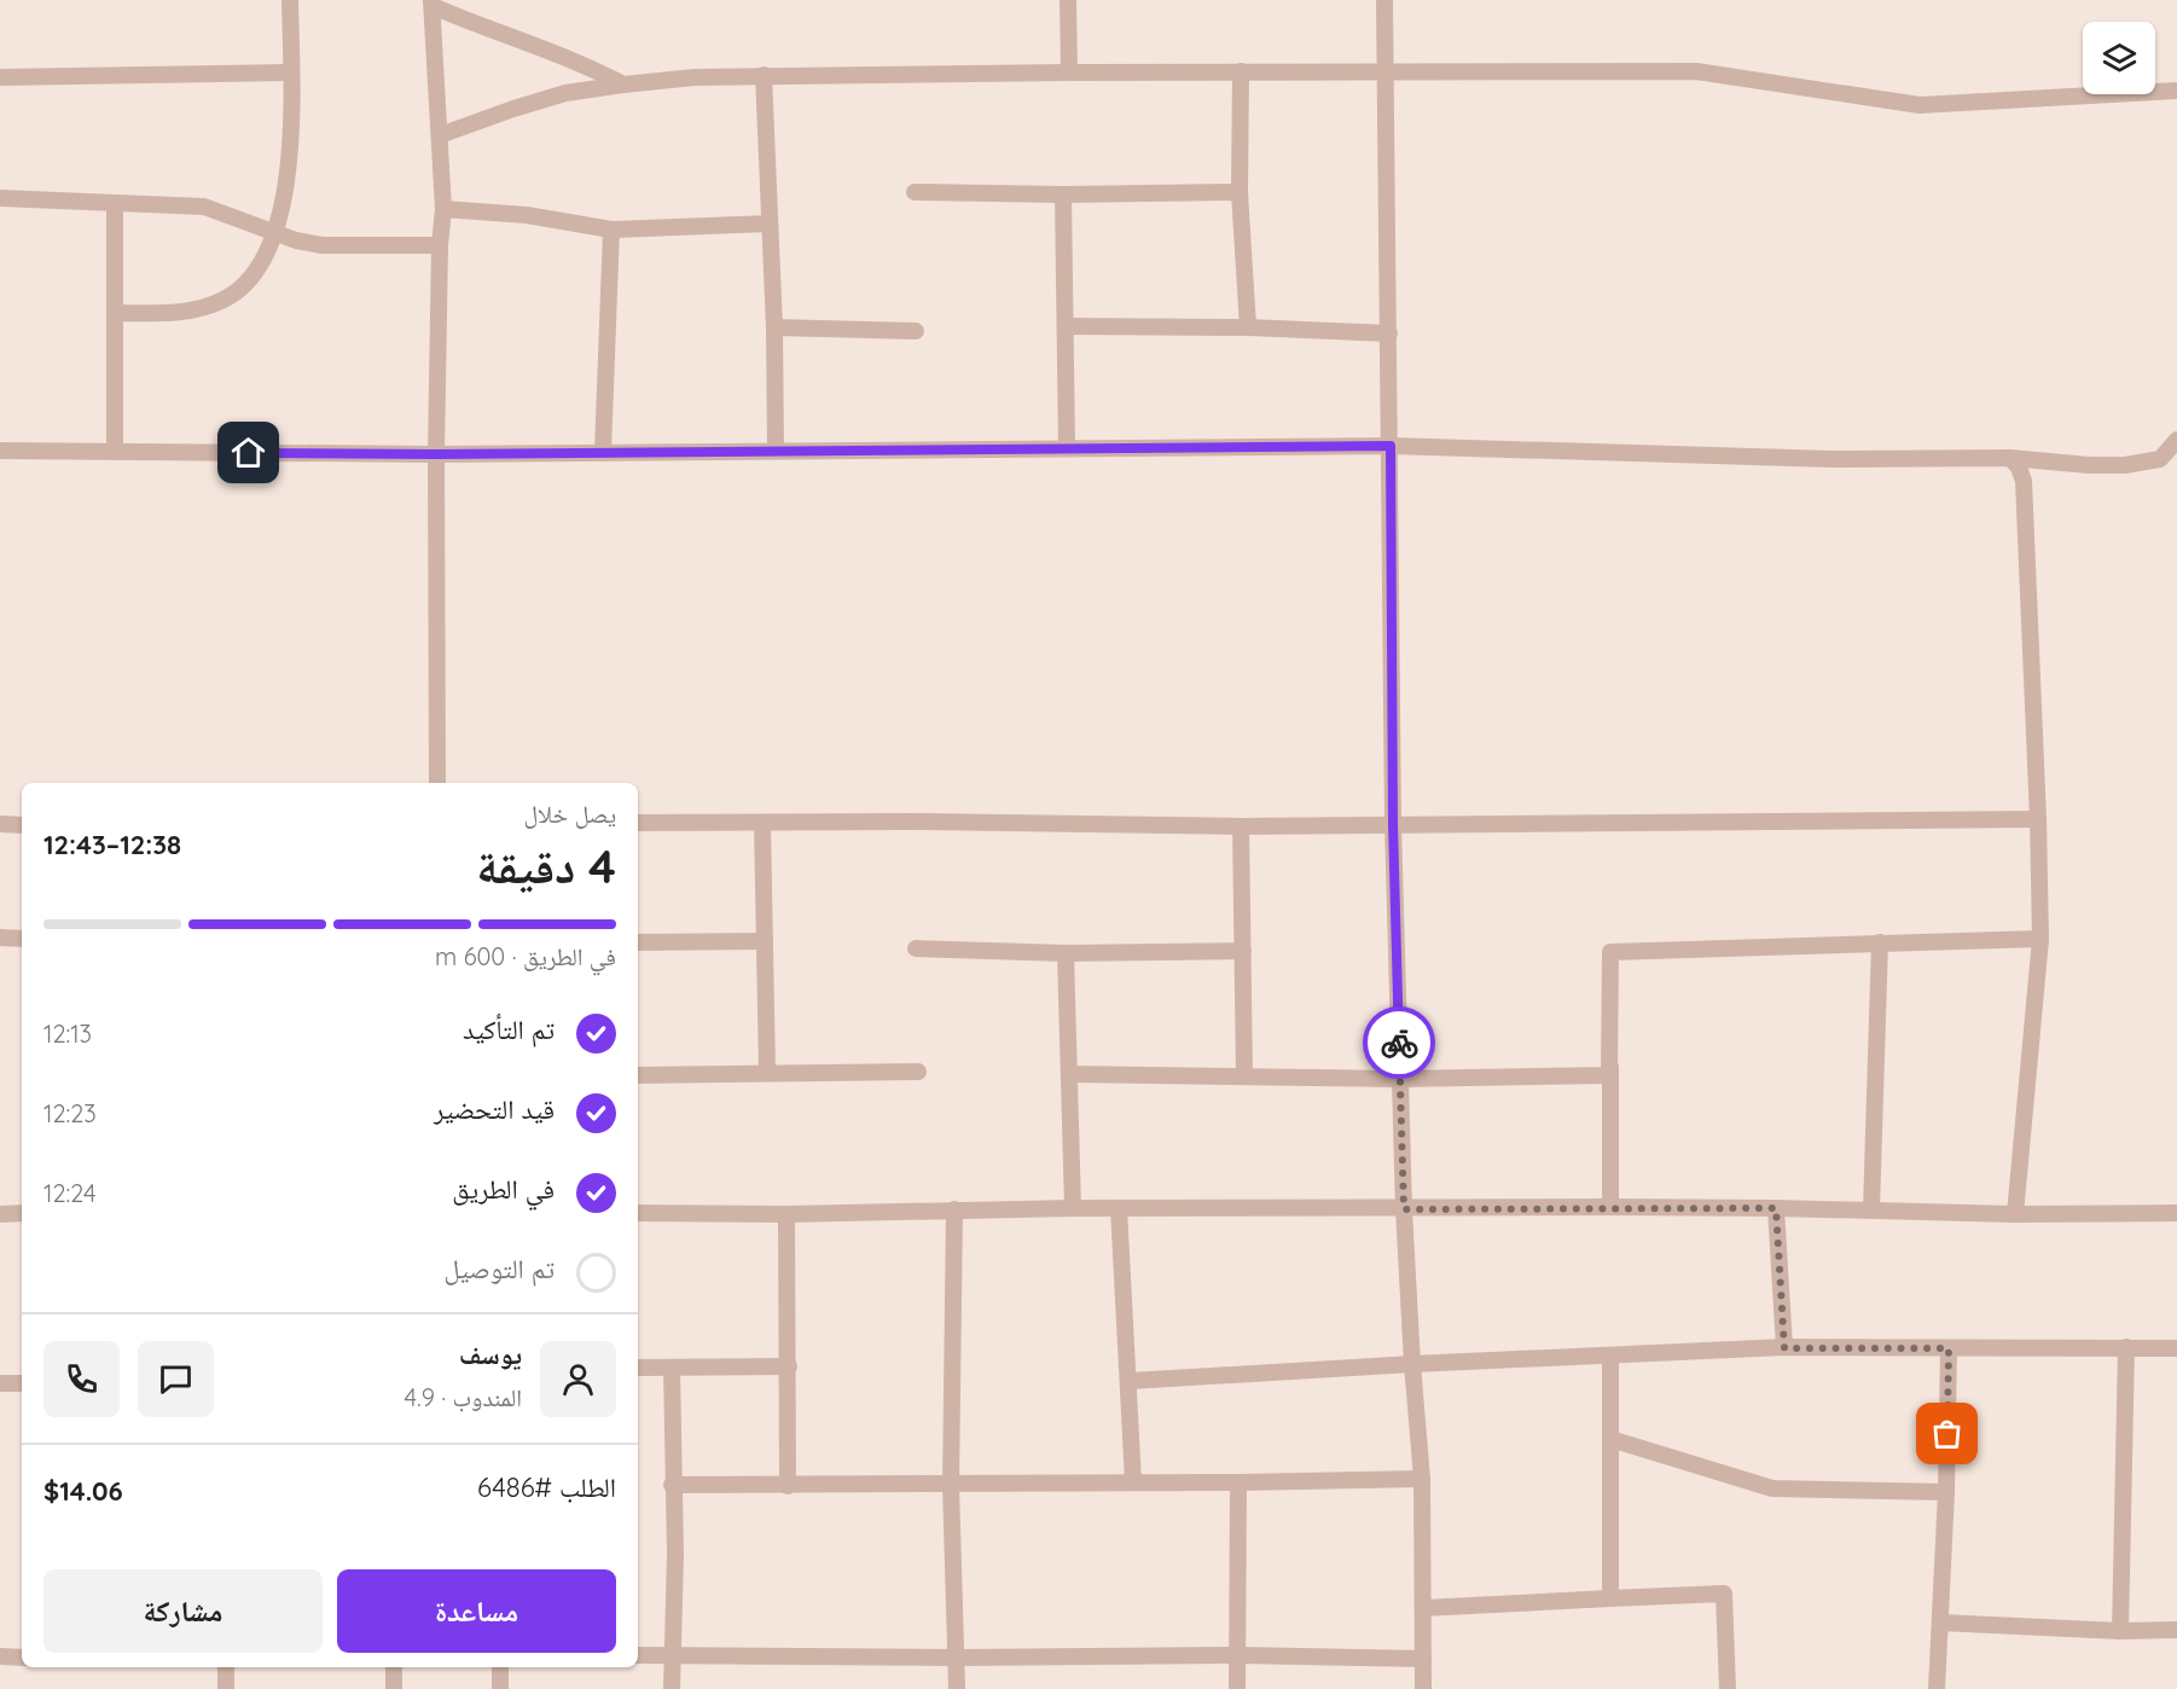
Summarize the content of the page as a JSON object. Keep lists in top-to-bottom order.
{
  "page": {
    "heading": ["4 دقيقة", "يصل خلال", "12:38–12:43"],
    "panel": [
      "يوسف",
      "المندوب · 4.9",
      "الطلب #6486",
      "$14.06"
    ],
    "bar": "في الطريق · 600 m",
    "list": [
      ["تم التأكيد", "12:13"],
      ["قيد التحضير", "12:23"],
      ["في الطريق", "12:24"],
      "تم التوصيل"
    ],
    "buttons": ["مساعدة", "مشاركة"]
  }
}
